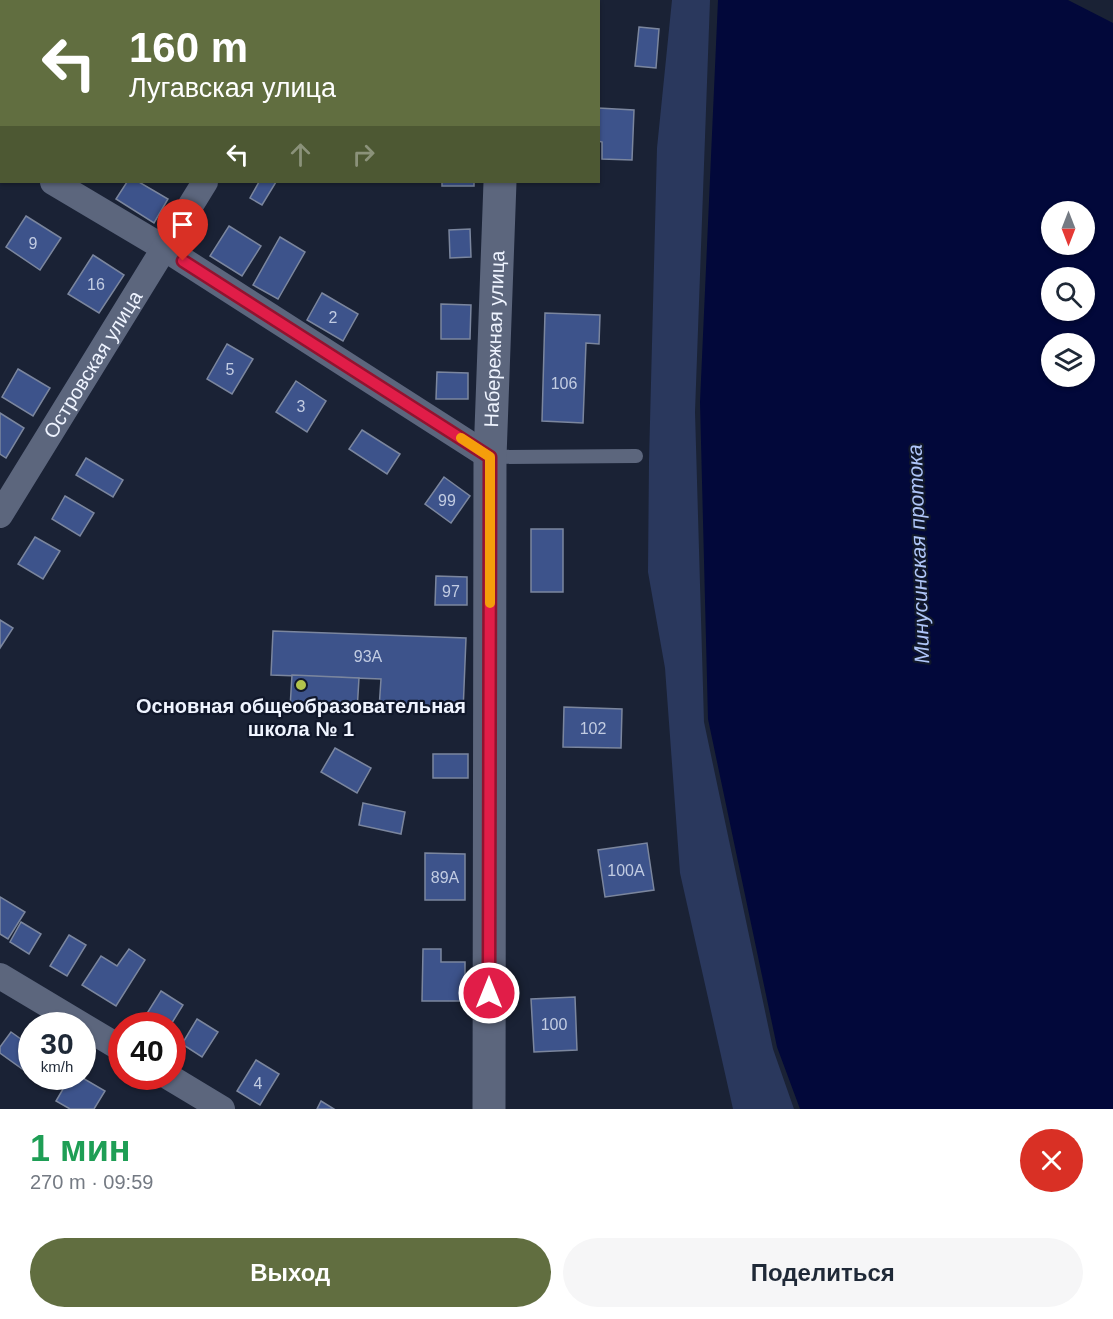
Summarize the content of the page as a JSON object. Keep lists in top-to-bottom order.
{
  "streets": {
    "street": ["Набережная улица", "Островская улица"]
  },
  "water": ["Минусинская протока"],
  "places": ["Основная общеобразовательная школа № 1"],
  "house_numbers": [
    "9",
    "16",
    "2",
    "5",
    "106",
    "3",
    "99",
    "97",
    "93А",
    "102",
    "100А",
    "89А",
    "100",
    "4"
  ],
  "north": "bottom",
  "page": {
    "turn": ["160 m", "Лугавская улица"],
    "speed": "30 km/h",
    "limit": "40",
    "heading": ["1 мин", "270 m · 09:59"],
    "buttons": ["Выход", "Поделиться"]
  }
}
